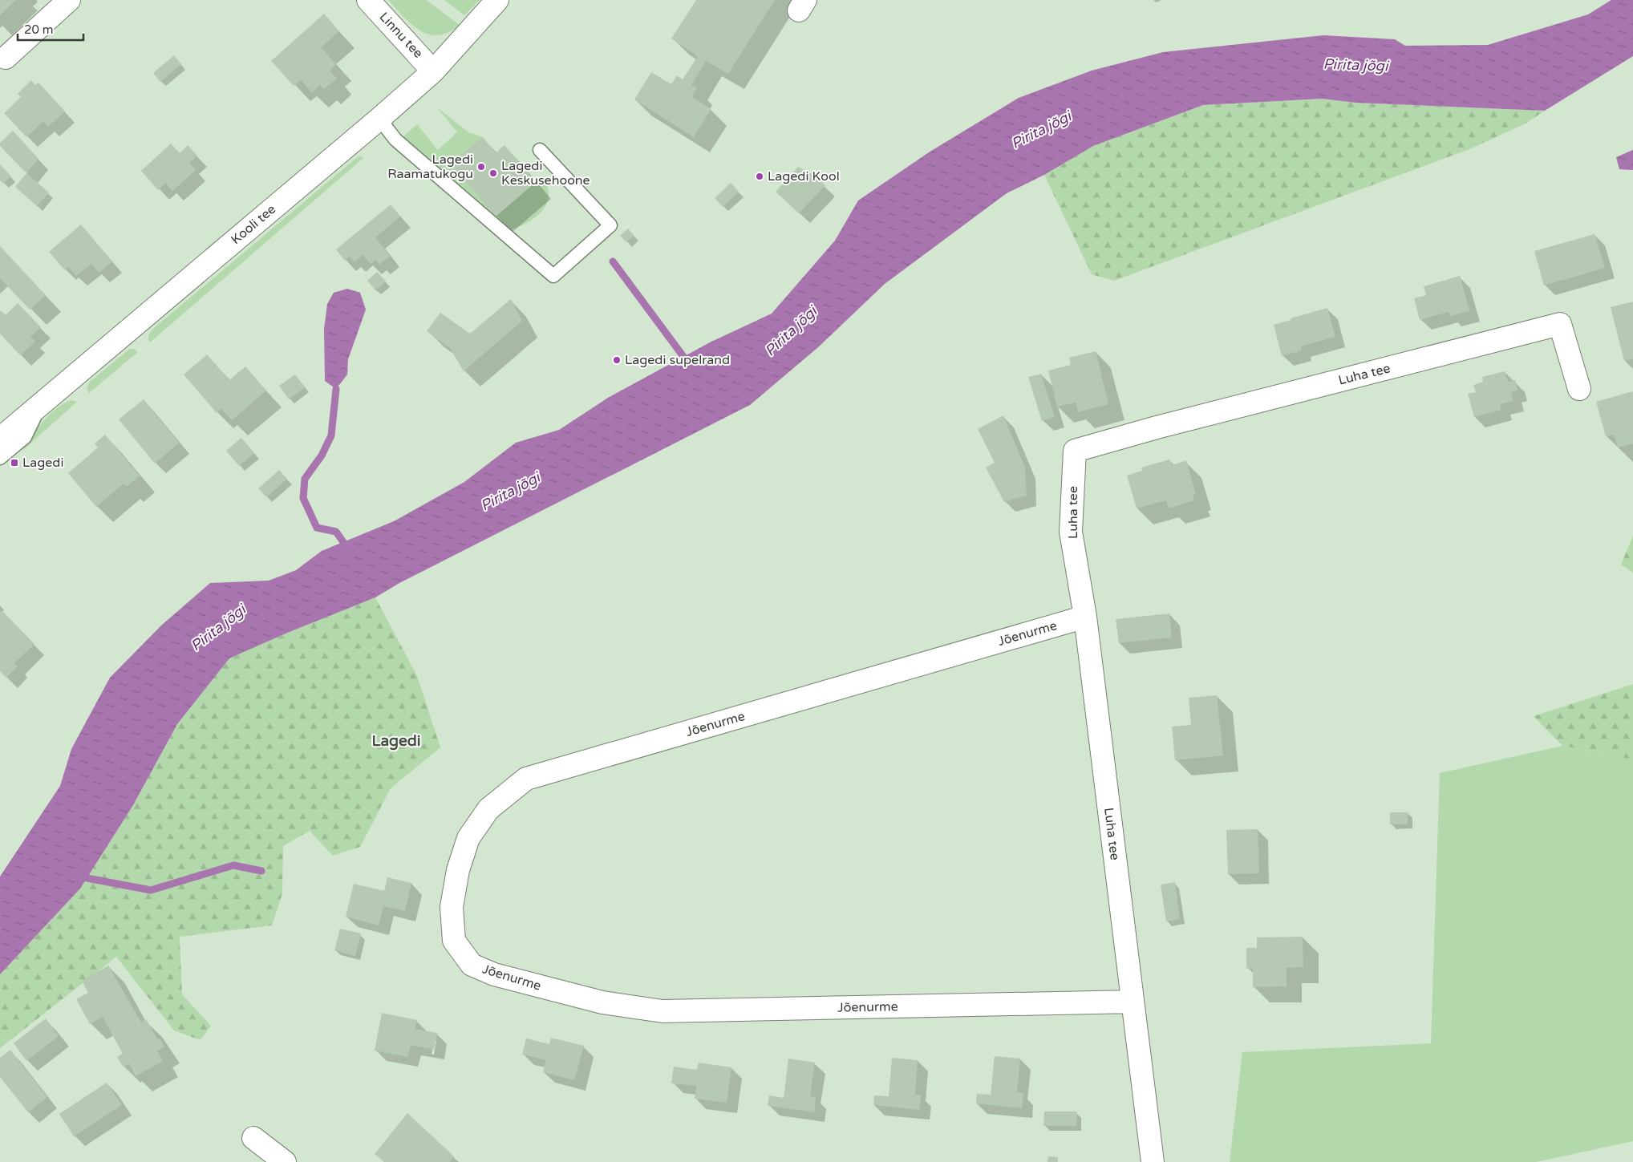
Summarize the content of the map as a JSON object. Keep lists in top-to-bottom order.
{
  "streets": {
    "street": [
      "Linnu tee",
      "Kooli tee",
      "Luha tee",
      "Jõenurme"
    ]
  },
  "crossings": [
    ["Linnu tee", "Kooli tee"],
    ["Luha tee", "Jõenurme"]
  ],
  "districts": ["Lagedi"],
  "water": ["Pirita jõgi"],
  "places": {
    "other": [
      "Lagedi Raamatukogu",
      "Lagedi Keskusehoone",
      "Lagedi Kool",
      "Lagedi supelrand"
    ],
    "transit": ["Lagedi"]
  },
  "scale_bar": "20 m"
}
